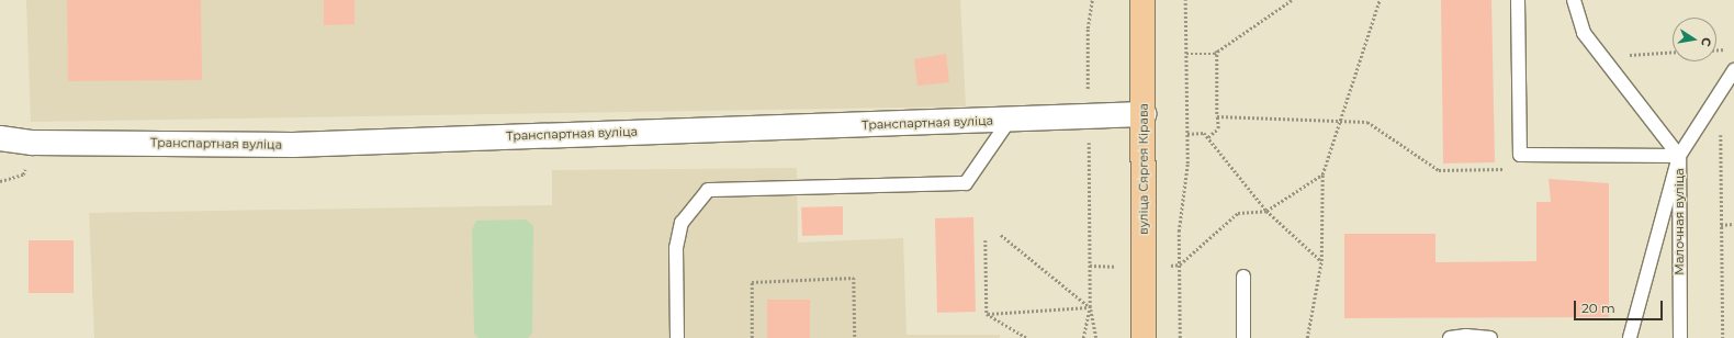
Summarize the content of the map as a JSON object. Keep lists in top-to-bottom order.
{
  "streets": {
    "main road": ["вуліца Сяргея Кірава"],
    "street": ["Транспартная вуліца"],
    "lane": ["Малочная вуліца"]
  },
  "crossings": [
    ["Транспартная вуліца", "вуліца Сяргея Кірава"]
  ],
  "scale_bar": "20 m",
  "north": "right"
}
